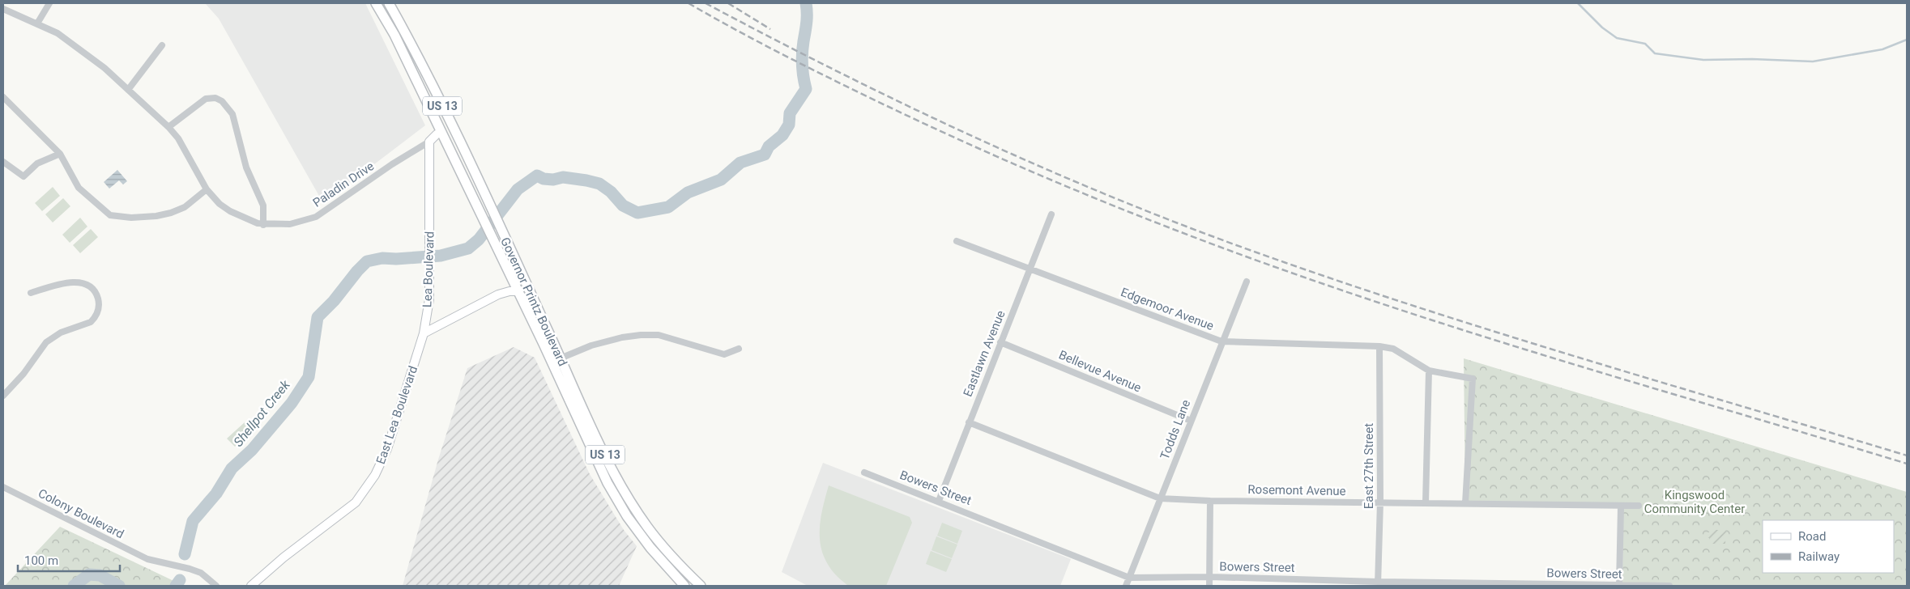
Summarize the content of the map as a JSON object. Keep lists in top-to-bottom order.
{
  "streets": {
    "main road": ["US 13", "Governor Printz Boulevard"],
    "street": [
      "Paladin Drive",
      "Lea Boulevard",
      "Edgemoor Avenue",
      "Eastlawn Avenue",
      "Bellevue Avenue",
      "East Lea Boulevard",
      "Todds Lane",
      "East 27th Street",
      "Bowers Street",
      "Rosemont Avenue",
      "Colony Boulevard"
    ]
  },
  "crossings": [
    ["US 13", "Governor Printz Boulevard"],
    ["Paladin Drive", "Lea Boulevard"],
    ["Lea Boulevard", "Governor Printz Boulevard"],
    ["Lea Boulevard", "East Lea Boulevard"],
    ["Edgemoor Avenue", "Eastlawn Avenue"],
    ["Edgemoor Avenue", "Todds Lane"],
    ["Edgemoor Avenue", "East 27th Street"],
    ["Eastlawn Avenue", "Bellevue Avenue"],
    ["Eastlawn Avenue", "Bowers Street"],
    ["Eastlawn Avenue", "Rosemont Avenue"],
    ["Bellevue Avenue", "Todds Lane"],
    ["Todds Lane", "Bowers Street"],
    ["Todds Lane", "Rosemont Avenue"],
    ["East 27th Street", "Bowers Street"],
    ["East 27th Street", "Rosemont Avenue"]
  ],
  "water": ["Shellpot Creek"],
  "parks": ["Kingswood Community Center"],
  "legend": ["Road", "Railway"],
  "scale_bar": "100 m"
}
